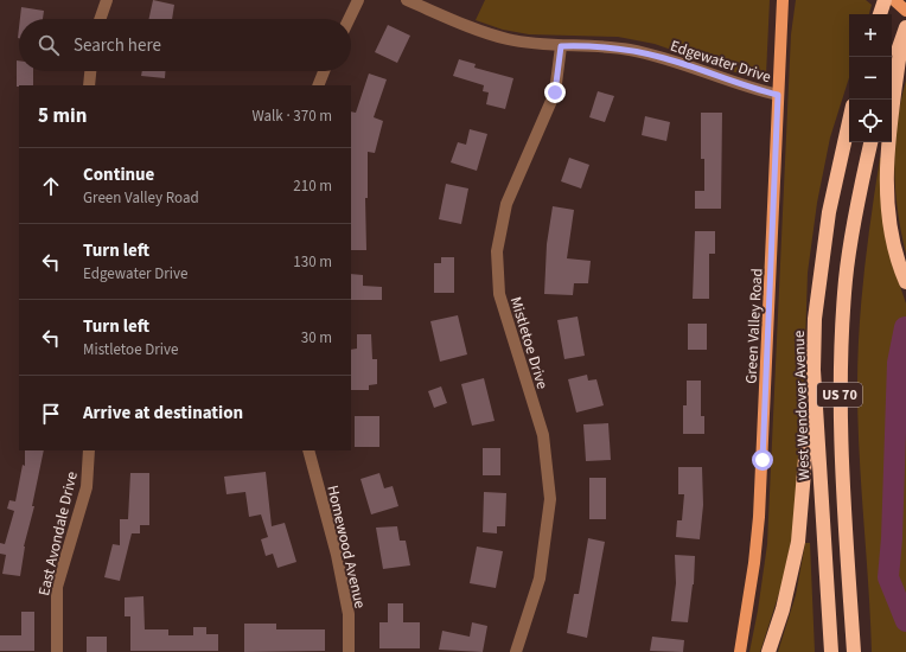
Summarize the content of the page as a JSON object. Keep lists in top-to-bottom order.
{
  "streets": {
    "highway": ["US 70", "West Wendover Avenue"],
    "main road": ["Green Valley Road"],
    "street": [
      "Edgewater Drive",
      "Mistletoe Drive",
      "East Avondale Drive",
      "Homewood Avenue"
    ]
  },
  "crossings": [
    ["Edgewater Drive", "Green Valley Road"],
    ["Edgewater Drive", "Mistletoe Drive"]
  ],
  "page": {
    "map_buttons": ["+", "−"],
    "search": "Search here",
    "heading": ["5 min", "Walk · 370 m"],
    "list": [
      ["Continue", "Green Valley Road", "210 m"],
      ["Turn left", "Edgewater Drive", "130 m"],
      ["Turn left", "Mistletoe Drive", "30 m"],
      "Arrive at destination"
    ]
  }
}
